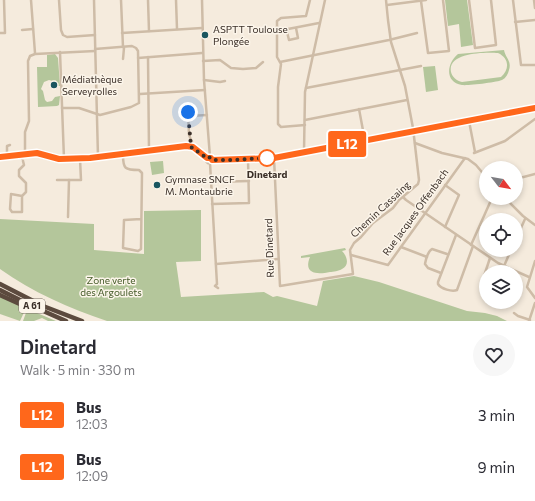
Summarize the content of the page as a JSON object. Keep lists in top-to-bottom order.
{
  "streets": {
    "highway": ["A 61"],
    "street": ["Chemin Cassaing", "Rue Jacques Offenbach", "Rue Dinetard"]
  },
  "crossings": [
    ["Chemin Cassaing", "Rue Jacques Offenbach"],
    ["Chemin Cassaing", "Rue Dinetard"],
    ["Rue Jacques Offenbach", "Rue Dinetard"]
  ],
  "parks": ["Zone verte des Argoulets"],
  "places": [
    "ASPTT Toulouse Plongée",
    "Médiathèque Serveyrolles",
    "Dinetard",
    "Gymnase SNCF M. Montaubrie"
  ],
  "lines": ["bus line L12"],
  "north": "bottom right",
  "page": {
    "on_map": "L12",
    "heading": ["Dinetard", "Walk · 5 min · 330 m"],
    "list": [
      {
        "mark": "L12",
        "name": "Bus",
        "note": "12:03",
        "value": "3 min"
      },
      {
        "mark": "L12",
        "name": "Bus",
        "note": "12:09",
        "value": "9 min"
      }
    ]
  }
}
